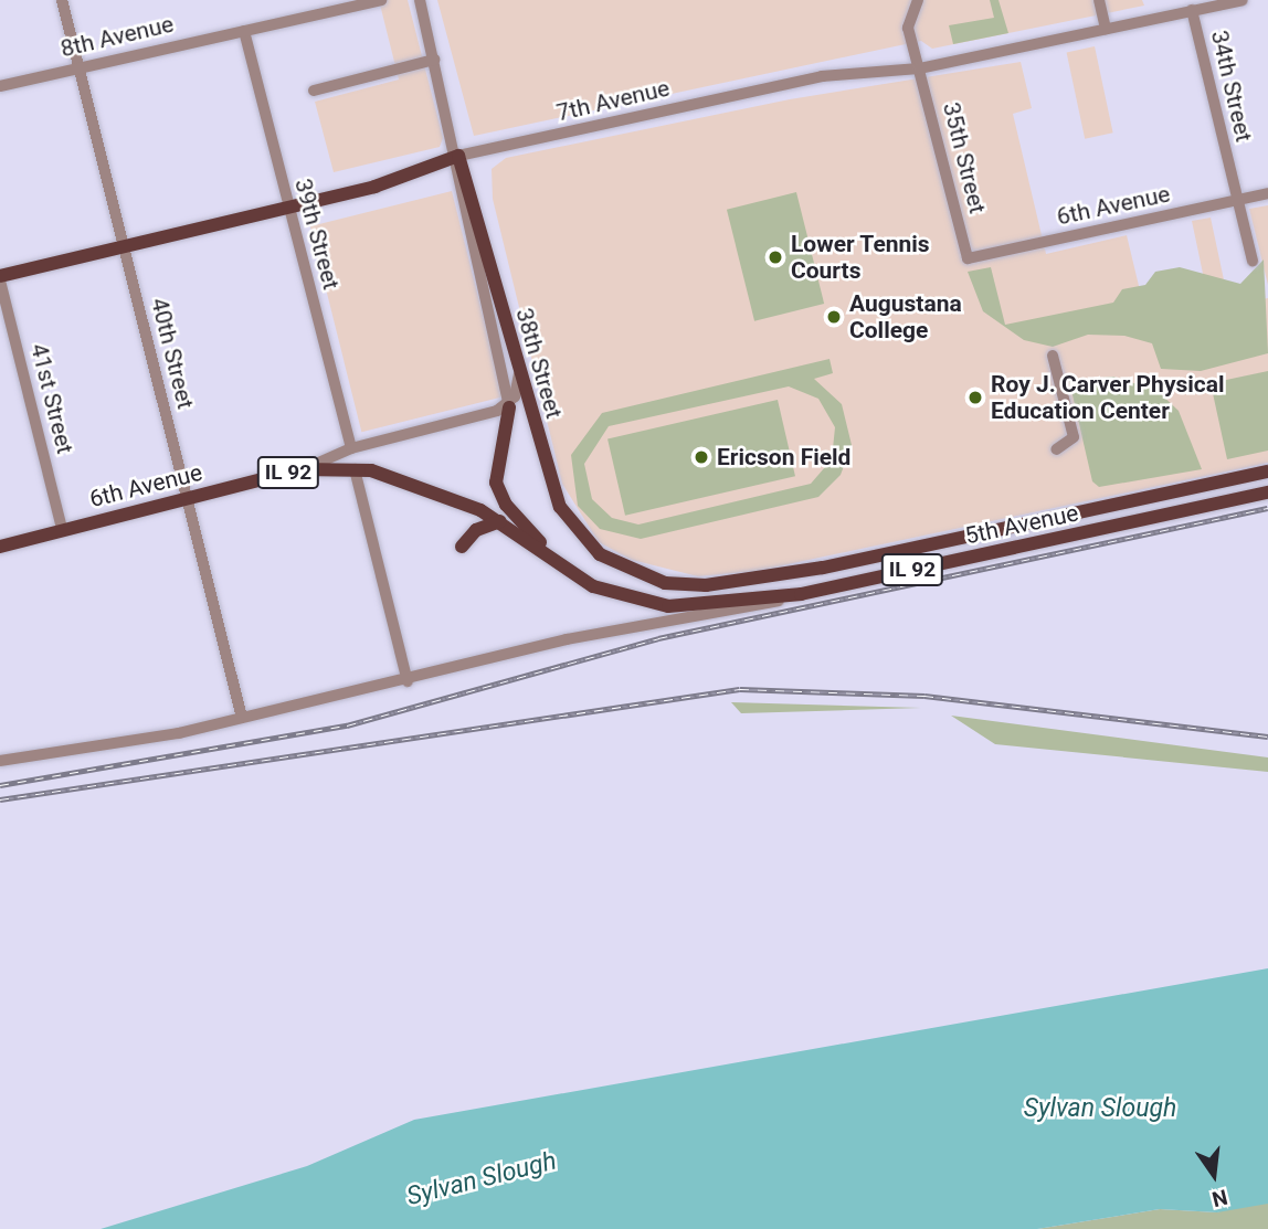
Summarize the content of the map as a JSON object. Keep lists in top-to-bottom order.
{
  "streets": {
    "main road": [
      "7th Avenue",
      "6th Avenue",
      "38th Street",
      "IL 92",
      "5th Avenue"
    ],
    "street": [
      "8th Avenue",
      "34th Street",
      "35th Street",
      "39th Street",
      "40th Street",
      "41st Street"
    ]
  },
  "crossings": [
    ["8th Avenue", "39th Street"],
    ["8th Avenue", "40th Street"],
    ["34th Street", "7th Avenue"],
    ["34th Street", "6th Avenue"],
    ["7th Avenue", "35th Street"],
    ["7th Avenue", "39th Street"],
    ["7th Avenue", "40th Street"],
    ["7th Avenue", "38th Street"],
    ["7th Avenue", "41st Street"],
    ["35th Street", "6th Avenue"],
    ["6th Avenue", "39th Street"],
    ["6th Avenue", "40th Street"],
    ["6th Avenue", "38th Street"],
    ["6th Avenue", "41st Street"],
    ["6th Avenue", "5th Avenue"],
    ["38th Street", "5th Avenue"]
  ],
  "water": ["Sylvan Slough"],
  "places": [
    "Lower Tennis Courts",
    "Augustana College",
    "Roy J. Carver Physical Education Center",
    "Ericson Field"
  ],
  "north": "bottom"
}
